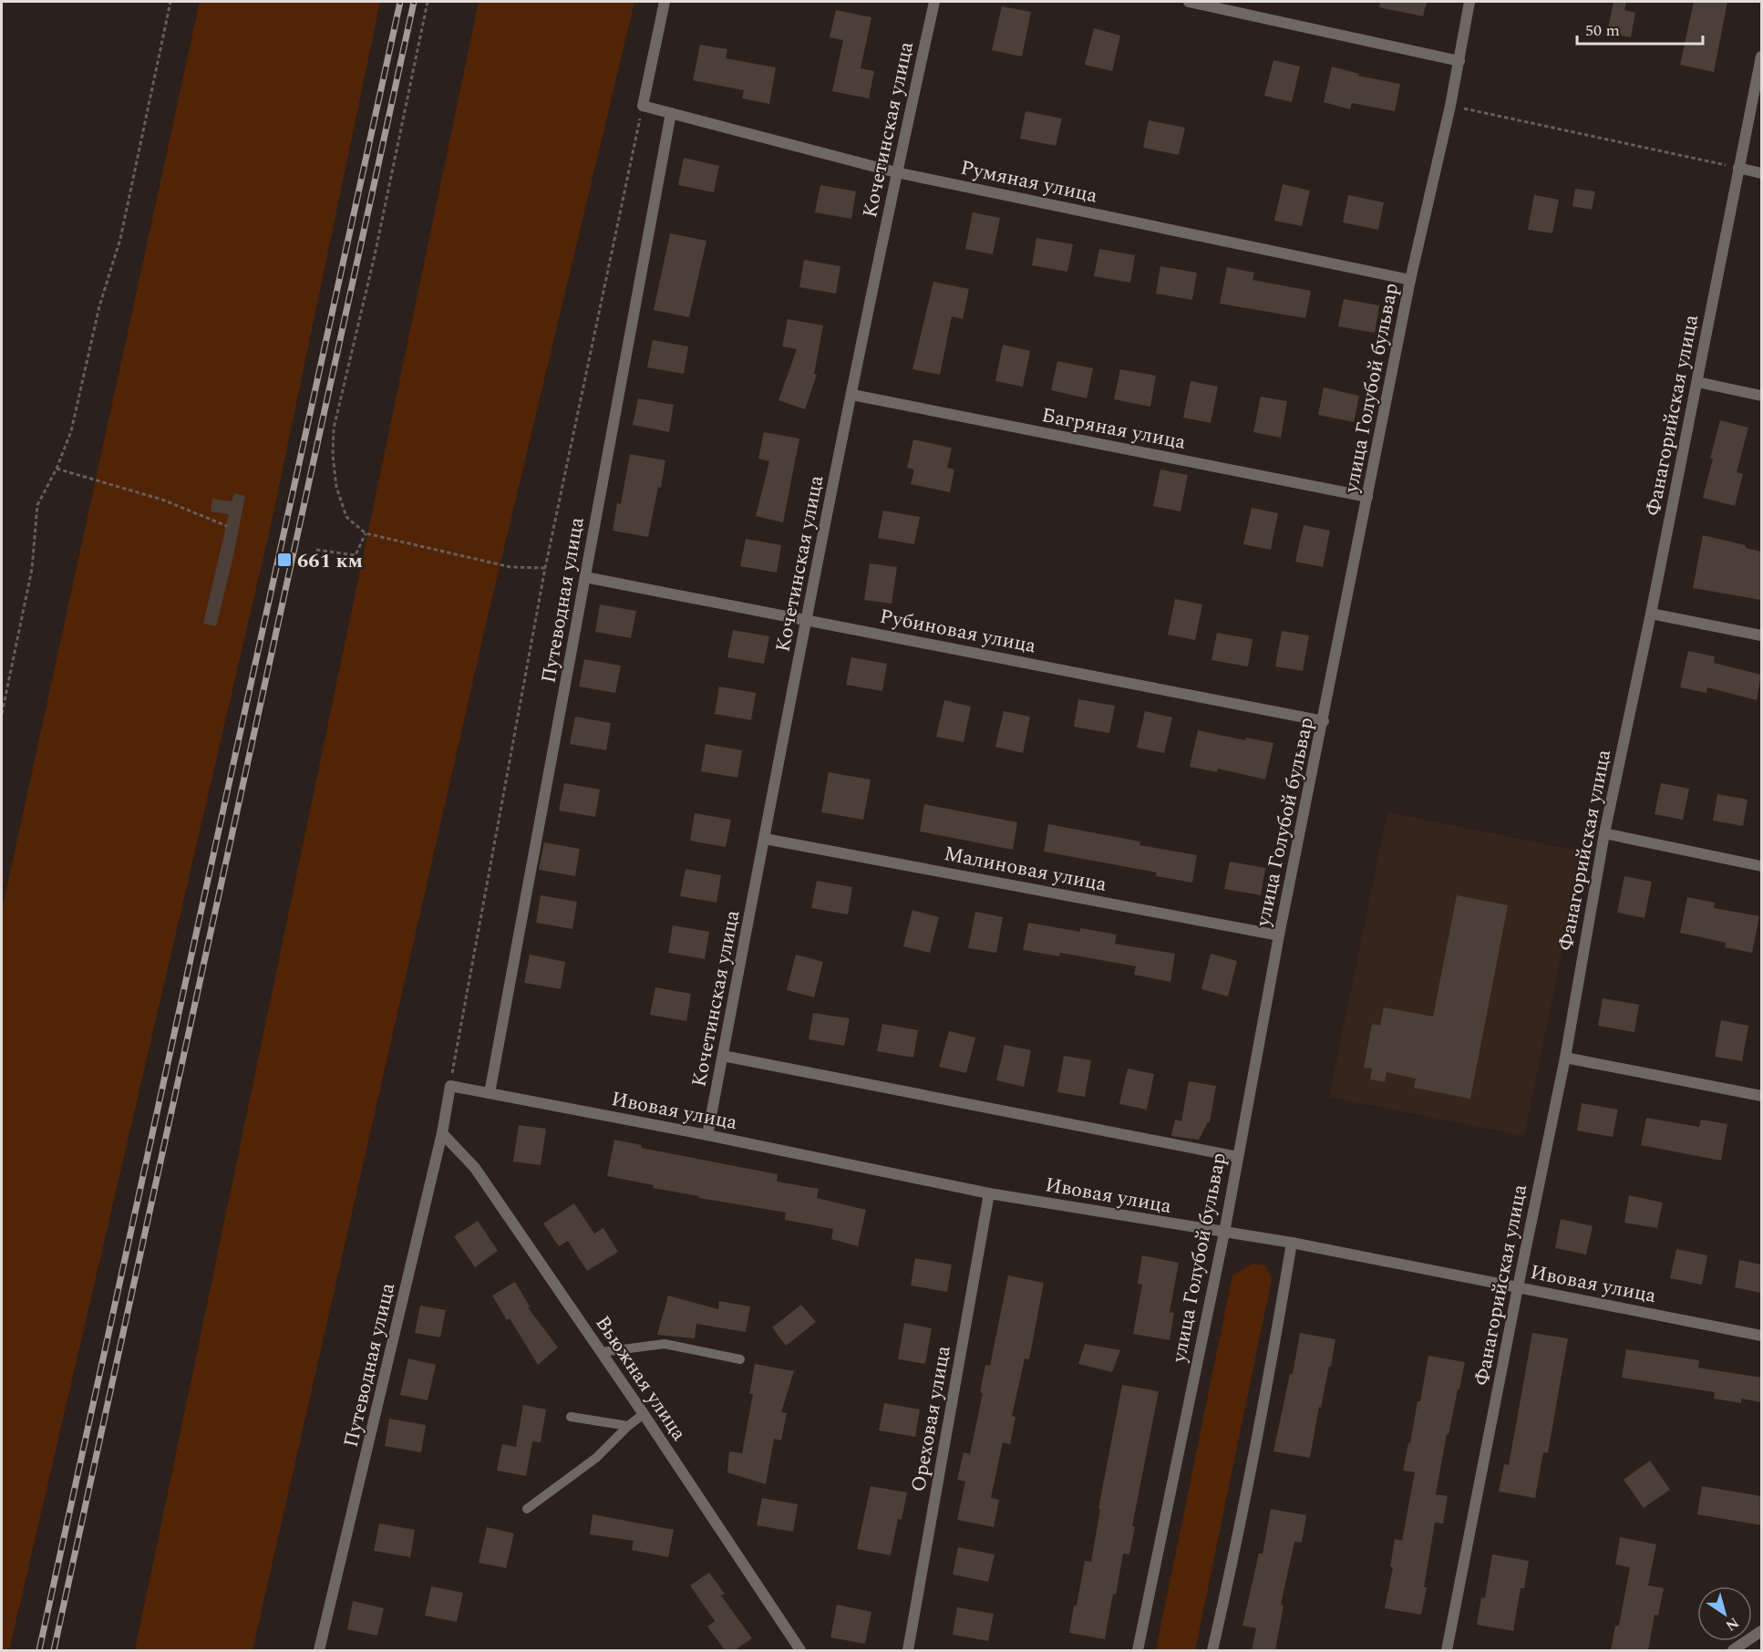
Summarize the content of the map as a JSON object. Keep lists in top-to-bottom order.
{
  "streets": {
    "street": [
      "Кочетинская улица",
      "Румяная улица",
      "улица Голубой бульвар",
      "Фанагорийская улица",
      "Багряная улица",
      "Путеводная улица",
      "Рубиновая улица",
      "Малиновая улица",
      "Ивовая улица",
      "Вьюжная улица",
      "Ореховая улица"
    ]
  },
  "crossings": [
    ["Кочетинская улица", "Румяная улица"],
    ["Кочетинская улица", "Багряная улица"],
    ["Кочетинская улица", "Рубиновая улица"],
    ["Кочетинская улица", "Малиновая улица"],
    ["Кочетинская улица", "Ивовая улица"],
    ["Румяная улица", "улица Голубой бульвар"],
    ["Румяная улица", "Путеводная улица"],
    ["улица Голубой бульвар", "Багряная улица"],
    ["улица Голубой бульвар", "Рубиновая улица"],
    ["улица Голубой бульвар", "Малиновая улица"],
    ["улица Голубой бульвар", "Ивовая улица"],
    ["Фанагорийская улица", "Ивовая улица"],
    ["Путеводная улица", "Рубиновая улица"],
    ["Путеводная улица", "Ивовая улица"],
    ["Путеводная улица", "Вьюжная улица"],
    ["Ивовая улица", "Ореховая улица"]
  ],
  "places": {
    "transit": ["661 км"]
  },
  "scale_bar": "50 m",
  "north": "bottom right"
}
